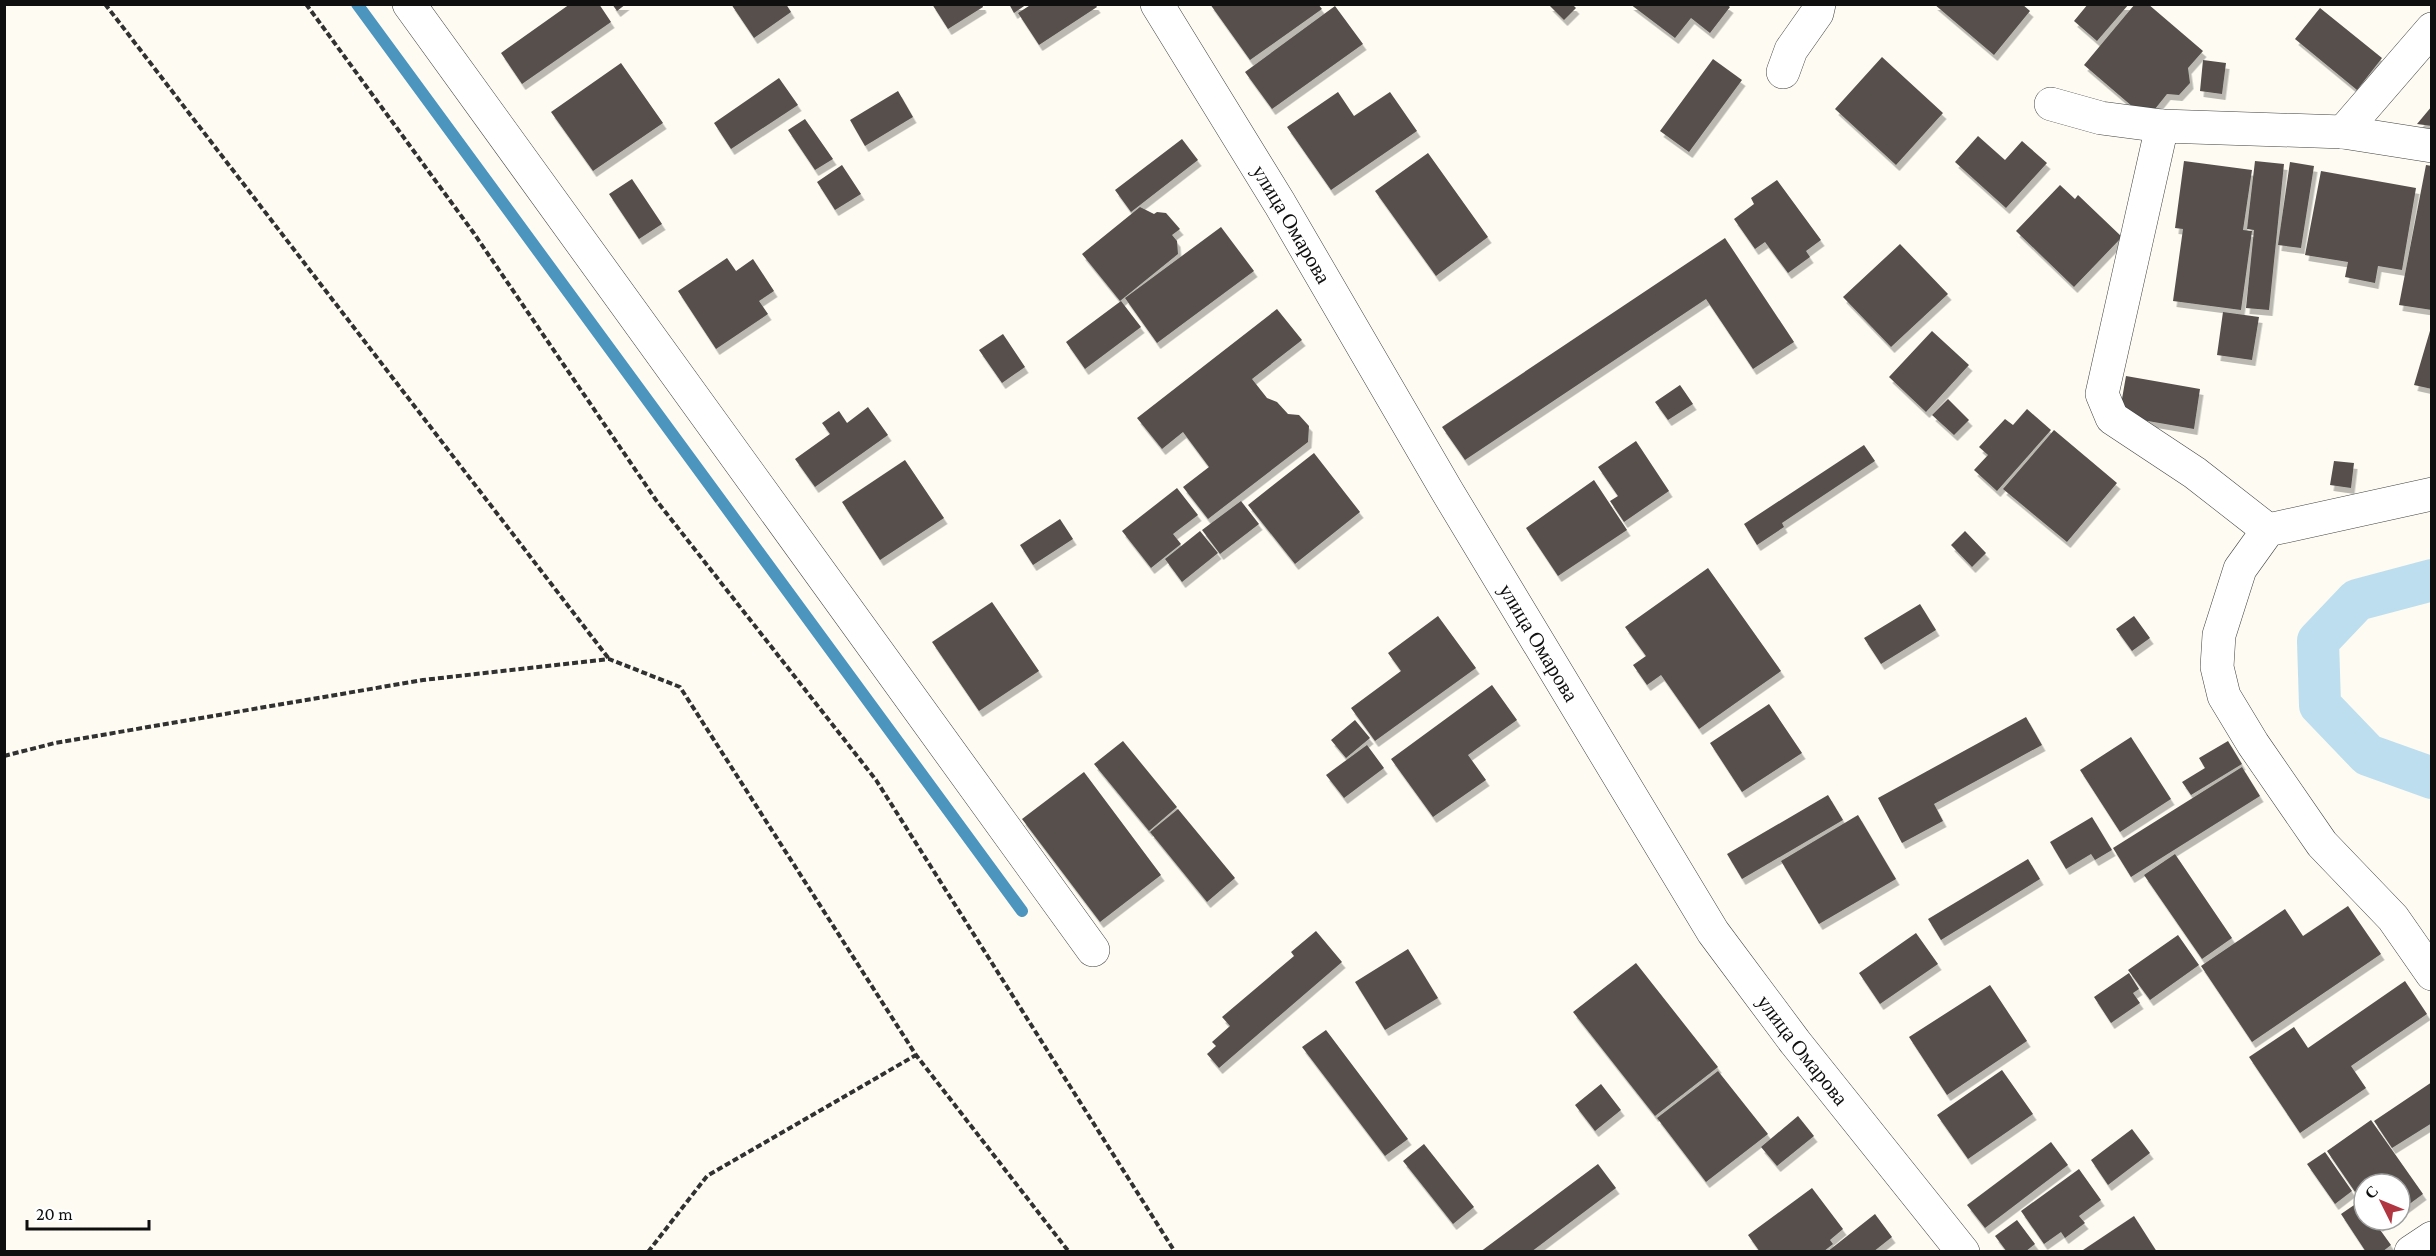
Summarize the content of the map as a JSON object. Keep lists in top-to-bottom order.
{
  "streets": {
    "street": ["улица Омарова"]
  },
  "scale_bar": "20 m",
  "north": "top left"
}
